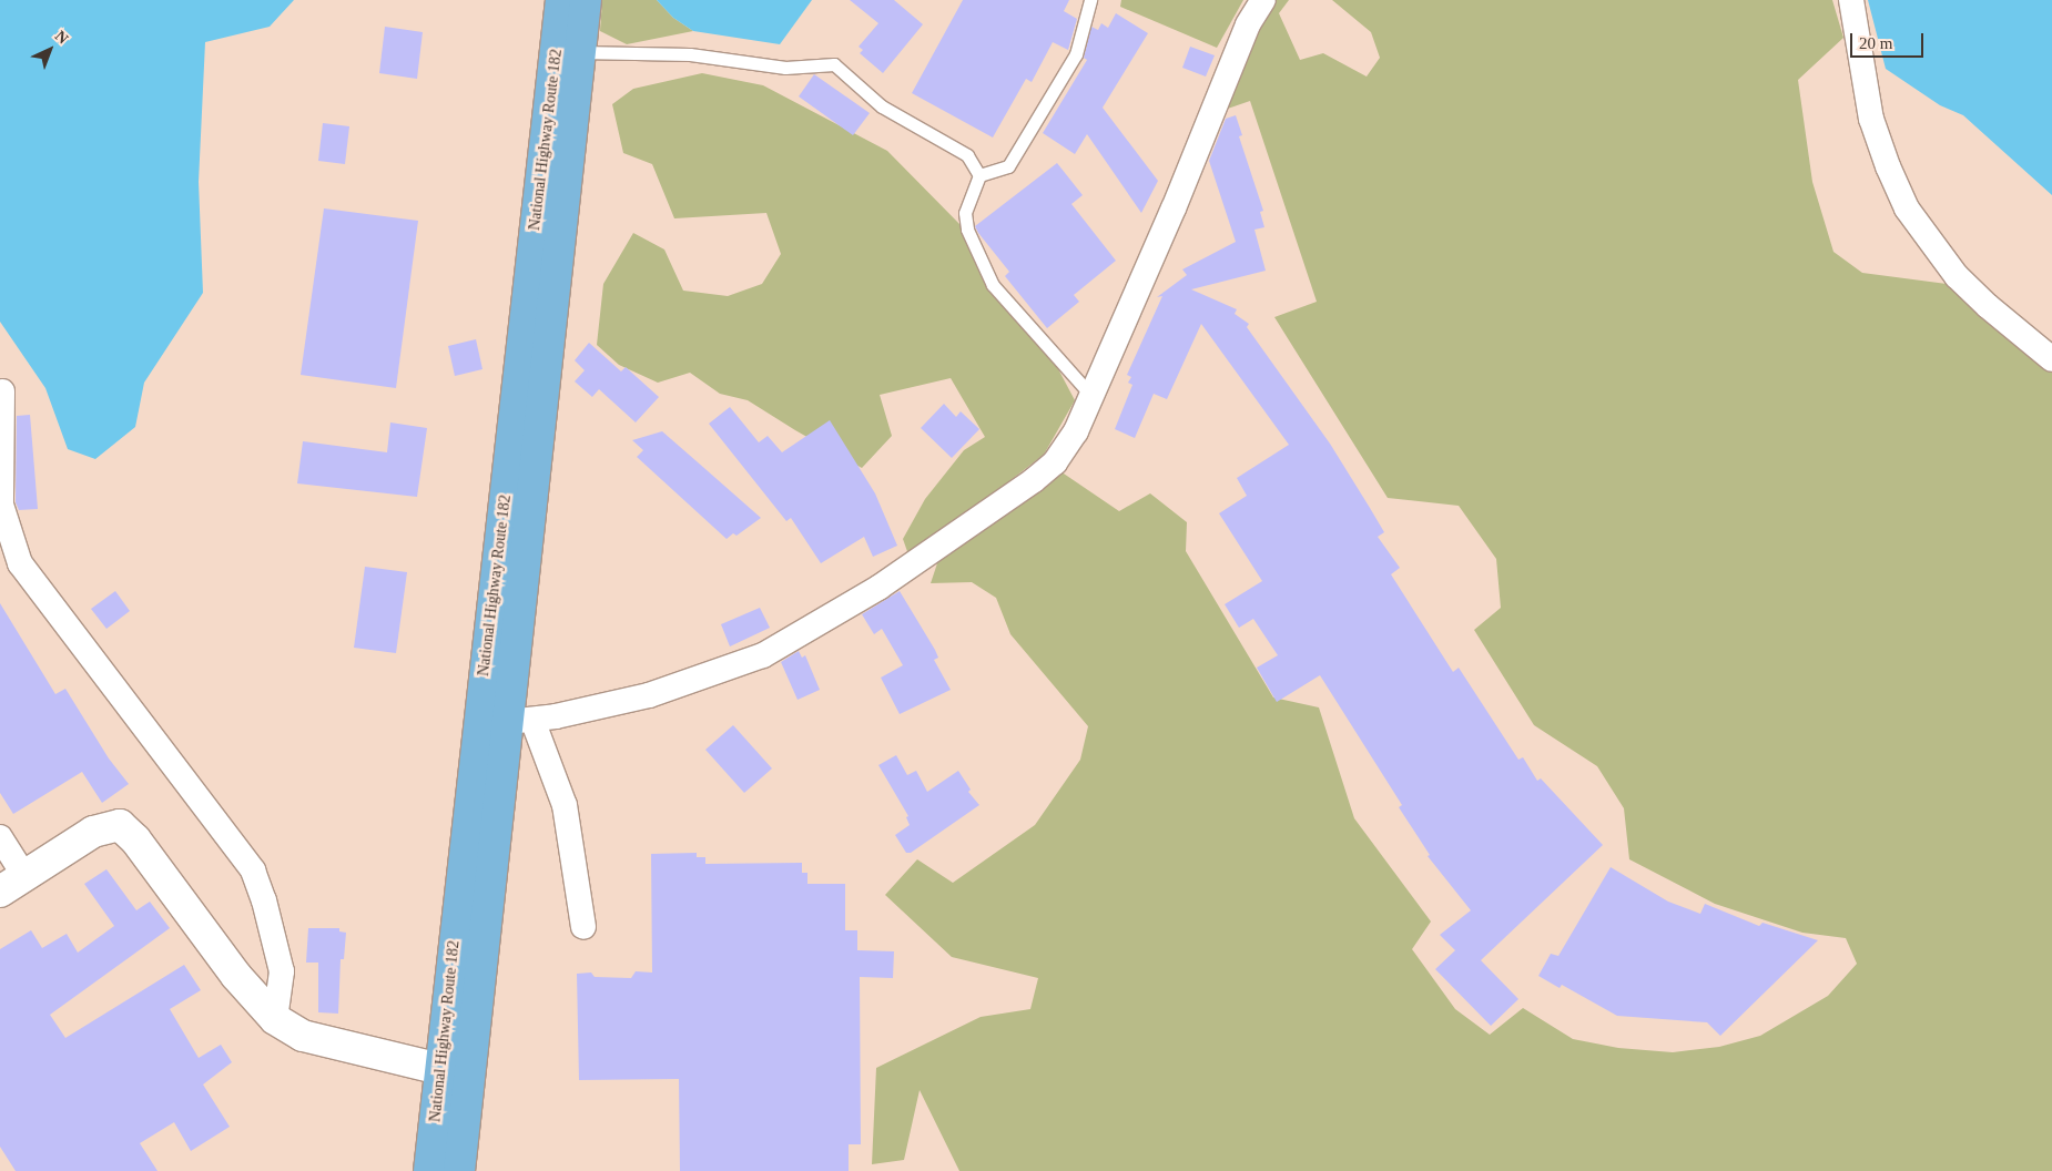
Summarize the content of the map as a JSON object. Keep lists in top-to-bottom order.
{
  "streets": {
    "highway": ["National Highway Route 182"]
  },
  "scale_bar": "20 m",
  "north": "top right"
}
